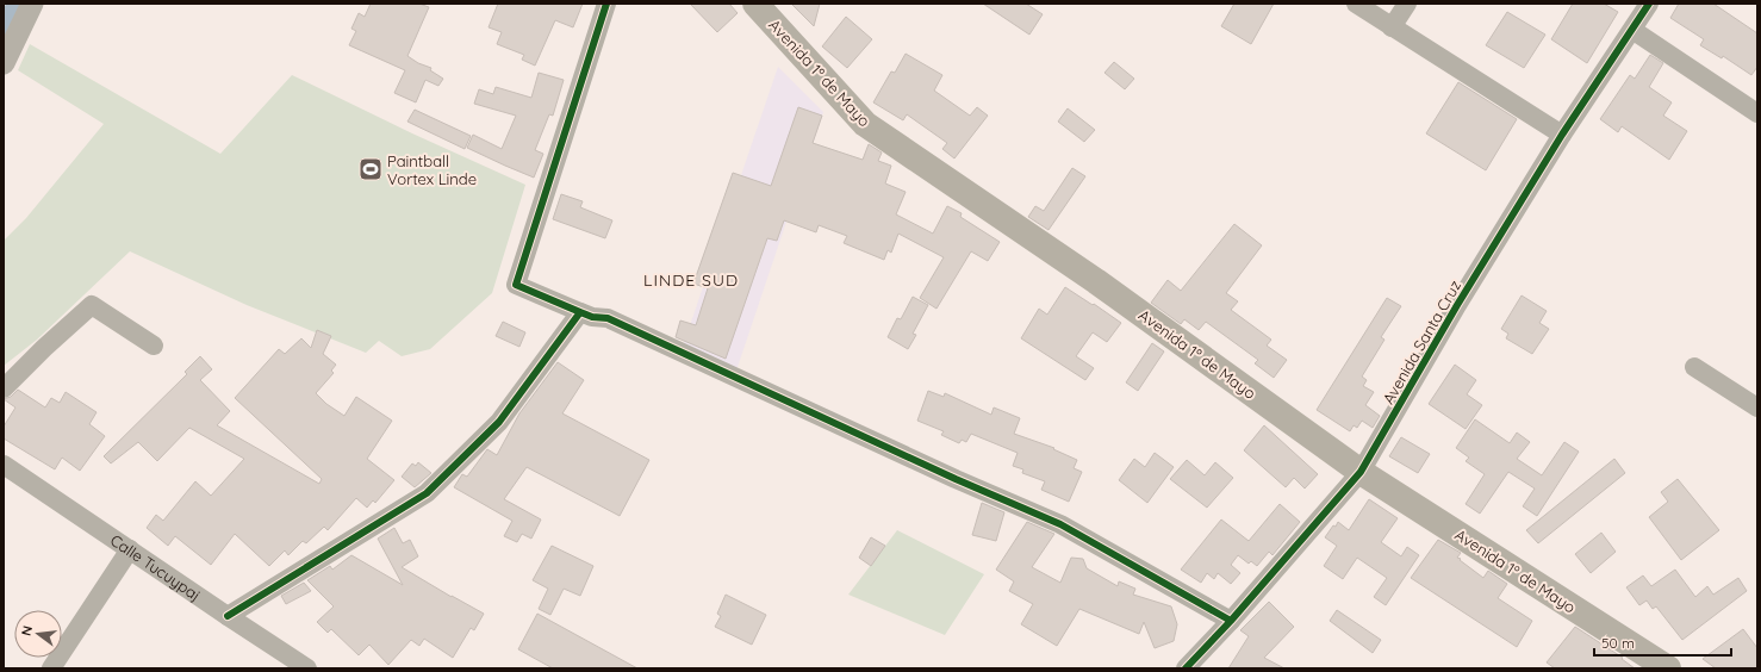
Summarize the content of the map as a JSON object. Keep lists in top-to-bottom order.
{
  "streets": {
    "main road": ["Avenida 1º de Mayo"],
    "street": ["Avenida Santa Cruz", "Calle Tucuypaj"]
  },
  "crossings": [
    ["Avenida 1º de Mayo", "Avenida Santa Cruz"]
  ],
  "districts": ["LINDE SUD"],
  "places": {
    "sports": ["Paintball Vortex Linde"]
  },
  "scale_bar": "50 m",
  "north": "left"
}
